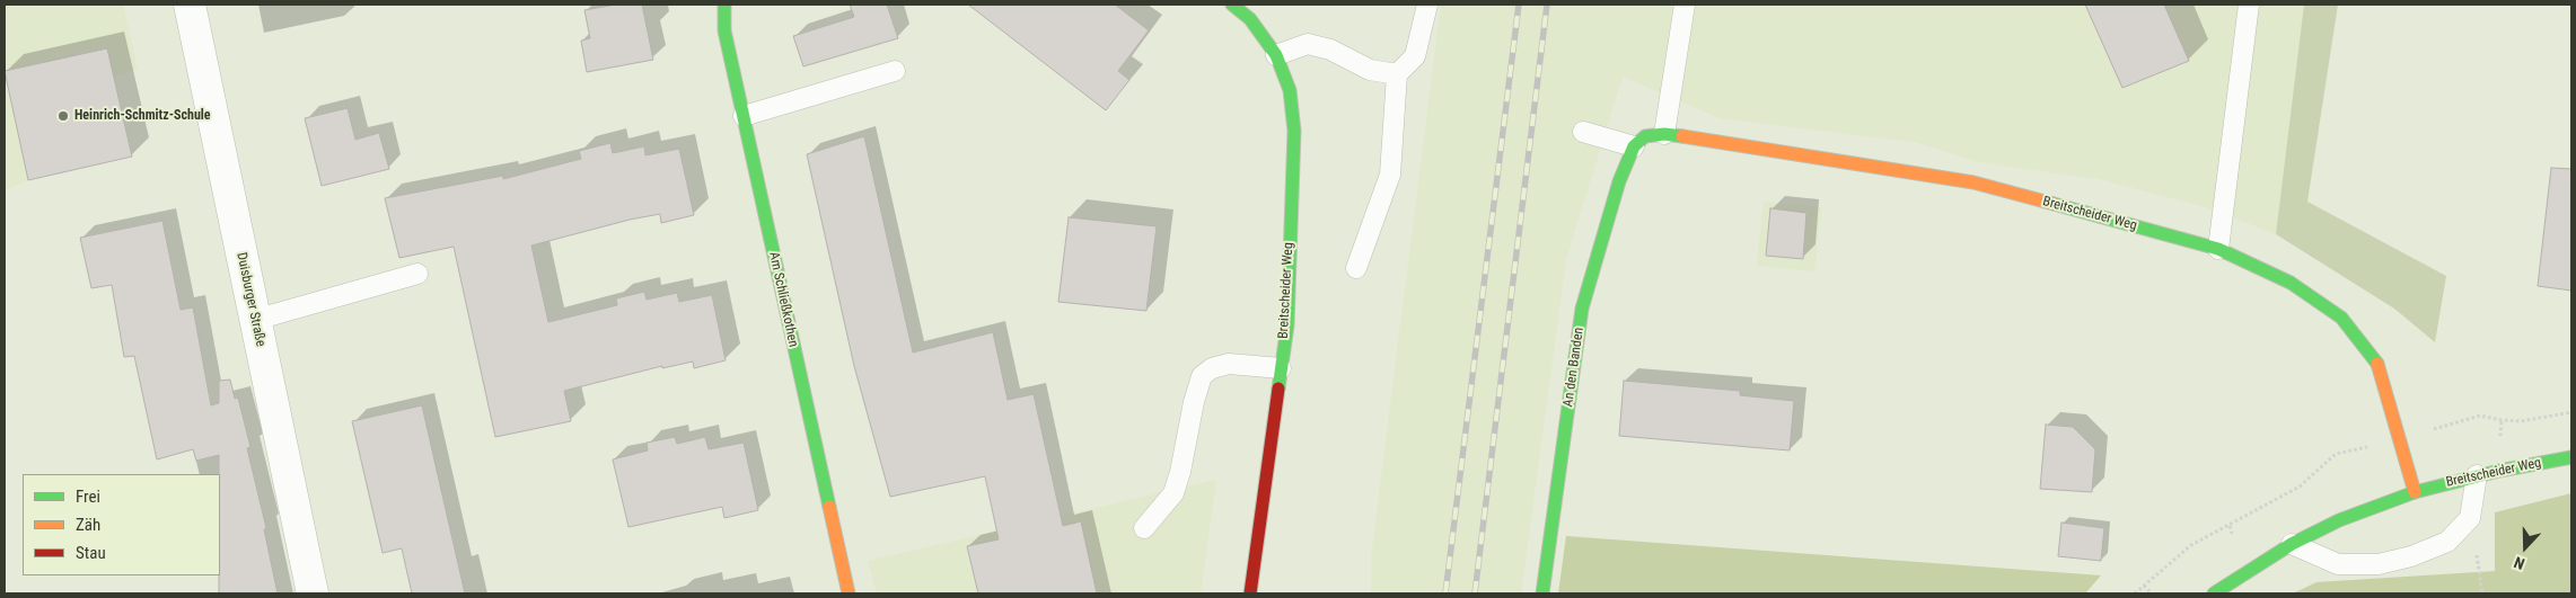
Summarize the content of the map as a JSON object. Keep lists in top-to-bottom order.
{
  "streets": {
    "street": [
      "Breitscheider Weg",
      "Duisburger Straße",
      "Am Schließkothen",
      "An den Banden"
    ]
  },
  "crossings": [
    ["Breitscheider Weg", "An den Banden"]
  ],
  "places": ["Heinrich-Schmitz-Schule"],
  "legend": ["Frei", "Zäh", "Stau"],
  "north": "bottom"
}
